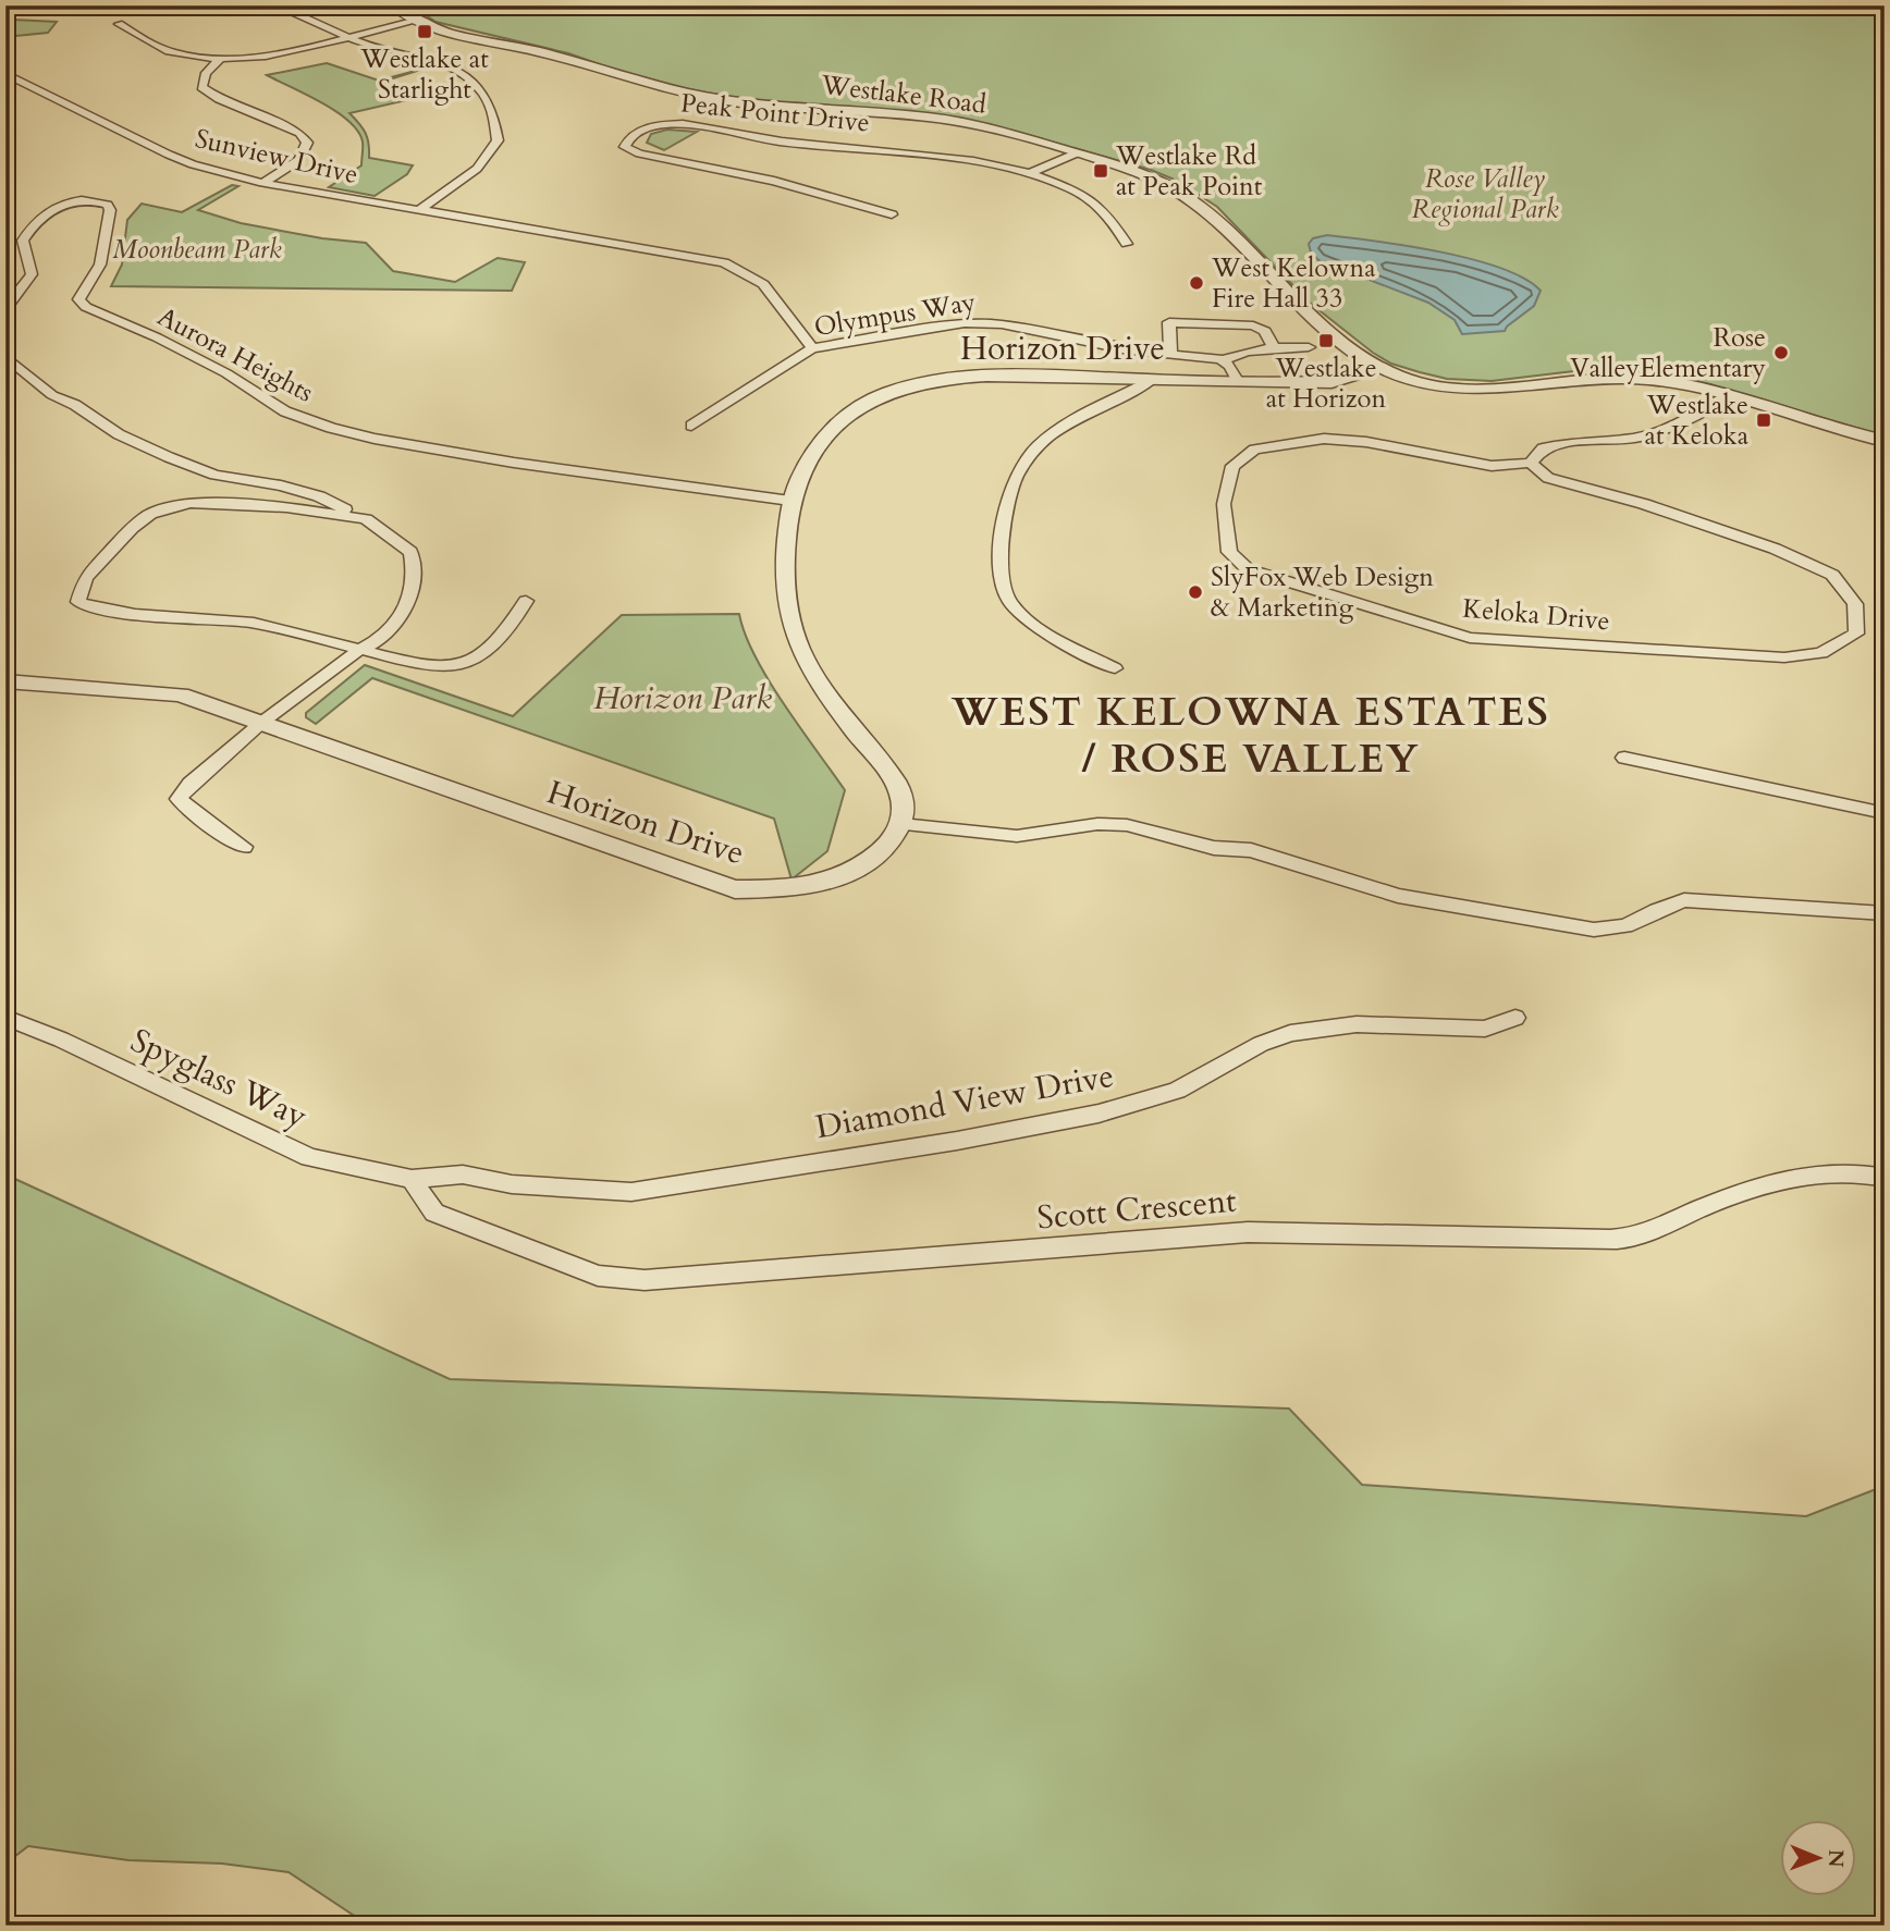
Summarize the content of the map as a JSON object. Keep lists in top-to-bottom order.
{
  "streets": {
    "street": [
      "Westlake Road",
      "Peak Point Drive",
      "Sunview Drive",
      "Olympus Way",
      "Horizon Drive",
      "Aurora Heights",
      "Keloka Drive",
      "Spyglass Way",
      "Diamond View Drive",
      "Scott Crescent"
    ]
  },
  "crossings": [
    ["Westlake Road", "Horizon Drive"],
    ["Sunview Drive", "Olympus Way"],
    ["Horizon Drive", "Aurora Heights"],
    ["Spyglass Way", "Diamond View Drive"],
    ["Spyglass Way", "Scott Crescent"],
    ["Diamond View Drive", "Scott Crescent"]
  ],
  "districts": ["WEST KELOWNA ESTATES / ROSE VALLEY"],
  "parks": ["Rose Valley Regional Park", "Moonbeam Park", "Horizon Park"],
  "places": {
    "transit": [
      "Westlake at Starlight",
      "Westlake Rd at Peak Point",
      "Westlake at Horizon",
      "Westlake at Keloka"
    ],
    "other": ["West Kelowna Fire Hall 33", "Rose ValleyElementary", "SlyFox Web Design & Marketing"]
  },
  "north": "right"
}
